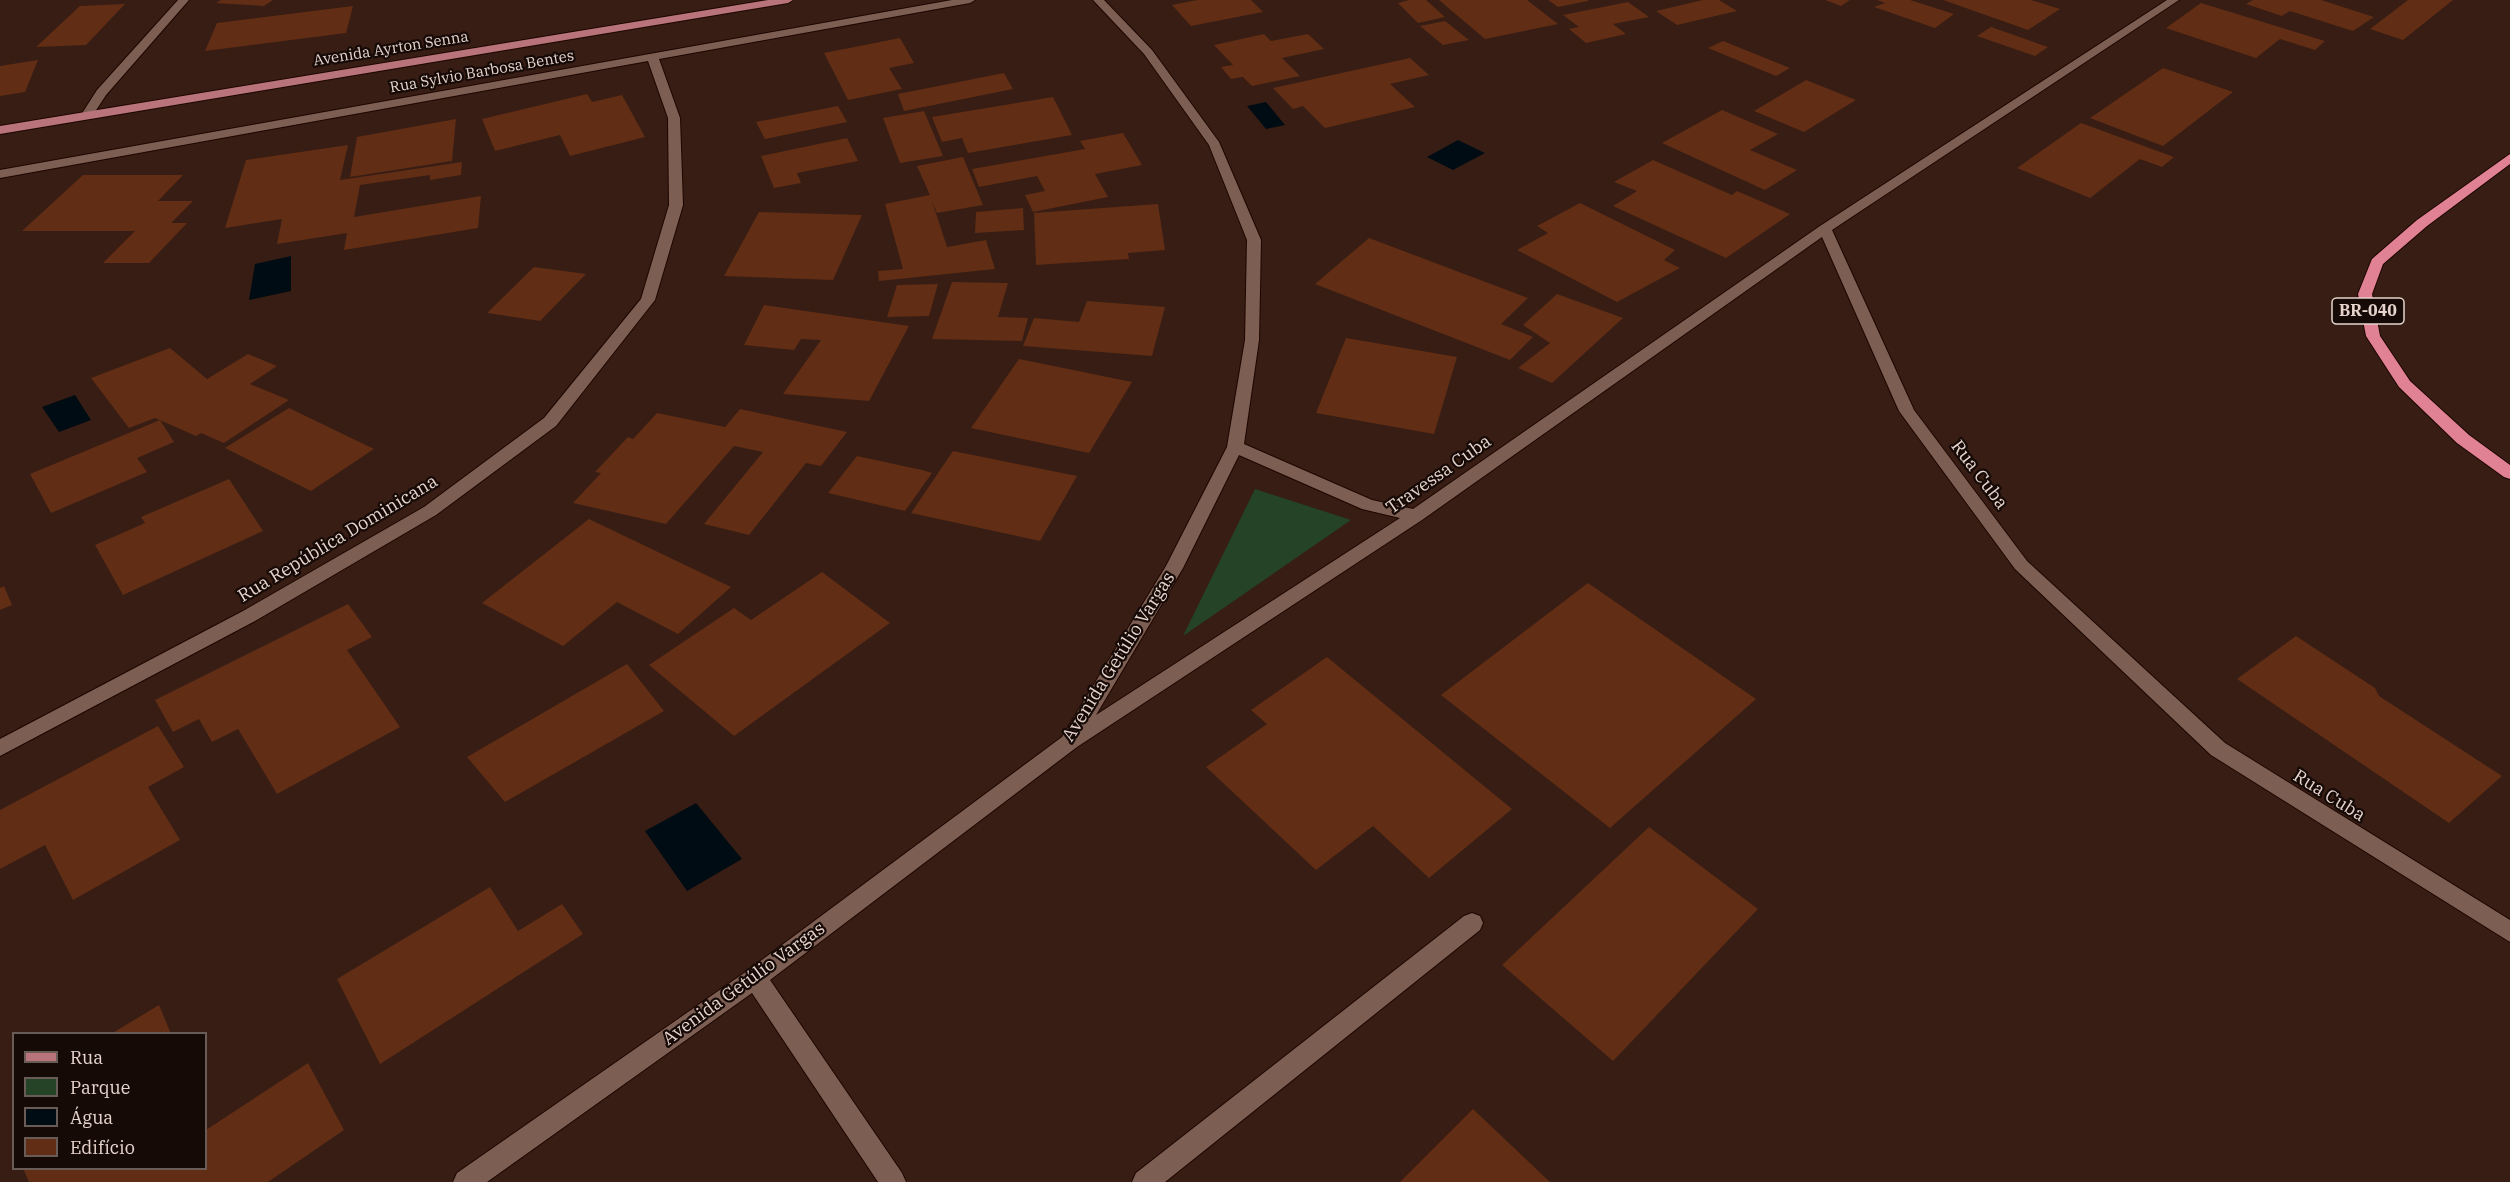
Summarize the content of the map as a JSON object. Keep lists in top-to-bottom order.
{
  "streets": {
    "highway": ["BR-040"],
    "main road": ["Avenida Ayrton Senna"],
    "street": [
      "Rua Sylvio Barbosa Bentes",
      "Travessa Cuba",
      "Rua Cuba",
      "Rua República Dominicana",
      "Avenida Getúlio Vargas"
    ]
  },
  "crossings": [
    ["Rua Sylvio Barbosa Bentes", "Rua República Dominicana"],
    ["Travessa Cuba", "Rua Cuba"],
    ["Travessa Cuba", "Avenida Getúlio Vargas"]
  ],
  "legend": [
    "Rua",
    "Parque",
    "Água",
    "Edifício"
  ]
}
